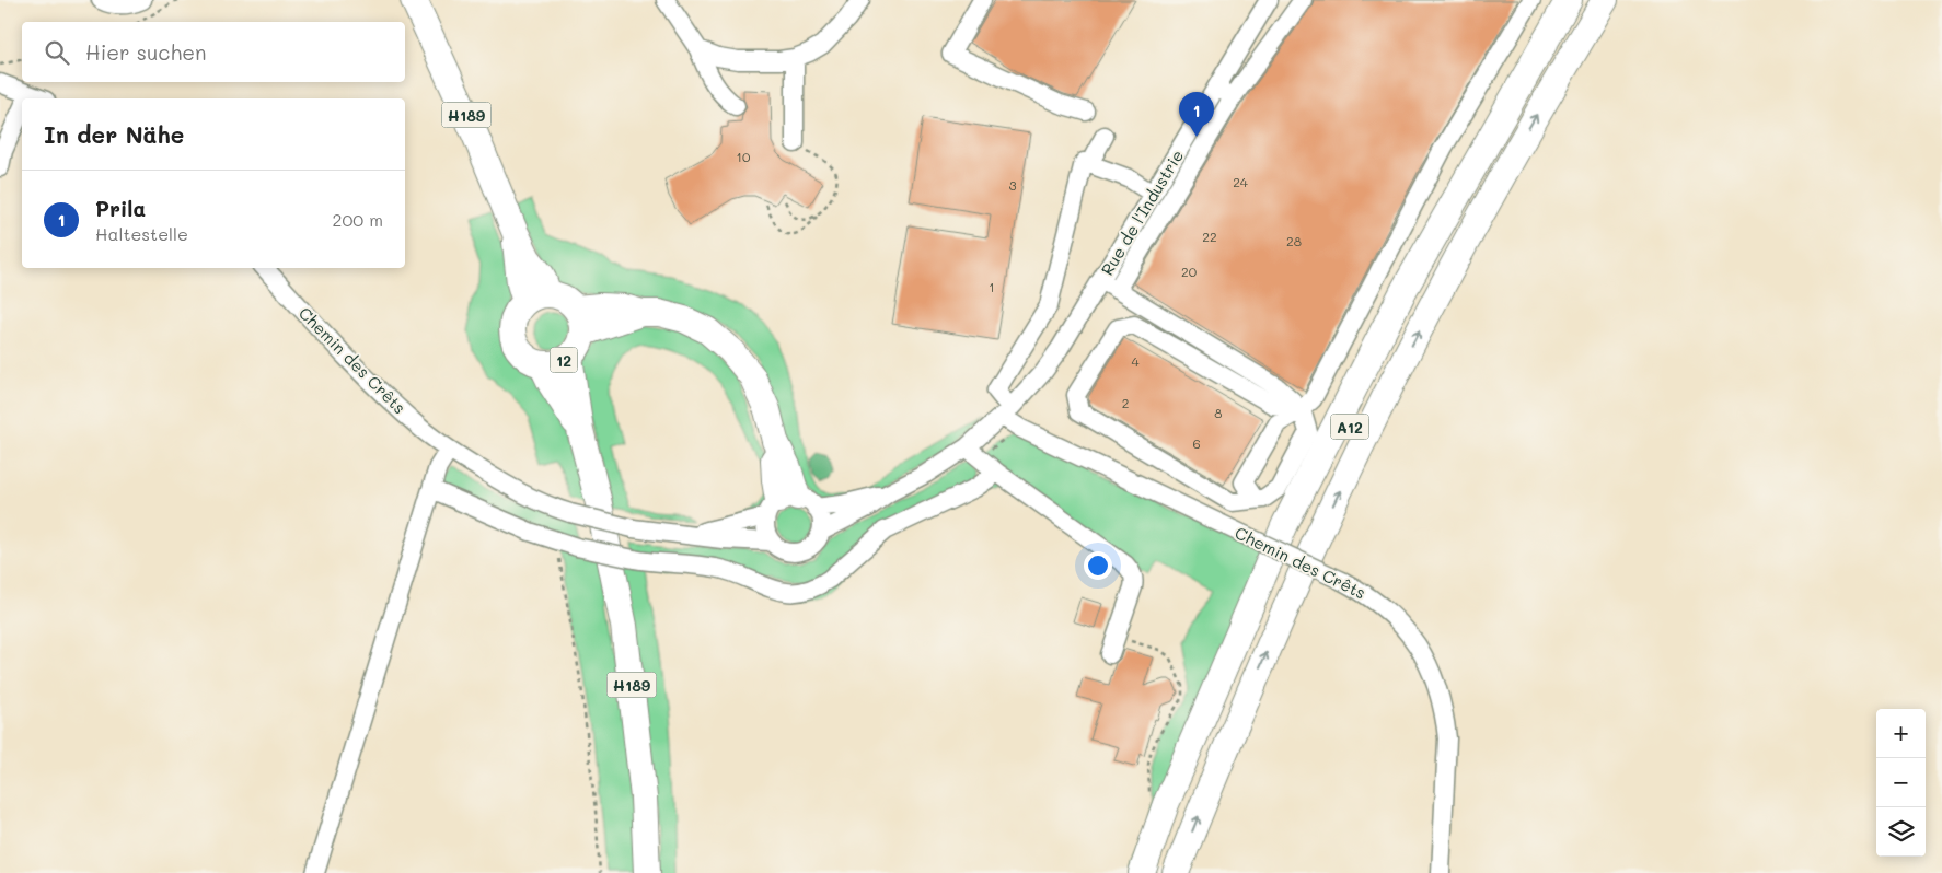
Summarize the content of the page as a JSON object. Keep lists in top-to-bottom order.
{
  "streets": {
    "highway": ["H189", "12", "A12"],
    "street": ["Rue de l'Industrie", "Chemin des Crêts"]
  },
  "crossings": [
    ["H189", "12"],
    ["Rue de l'Industrie", "Chemin des Crêts"]
  ],
  "house_numbers": [
    "10",
    "24",
    "3",
    "22",
    "28",
    "20",
    "1",
    "4",
    "2",
    "8",
    "6"
  ],
  "page": {
    "search": "Hier suchen",
    "pins": "1",
    "heading": "In der Nähe",
    "list": [
      {
        "mark": "1",
        "name": "Prila",
        "note": "Haltestelle",
        "value": "200 m"
      }
    ],
    "map_buttons": ["+", "−"]
  }
}
